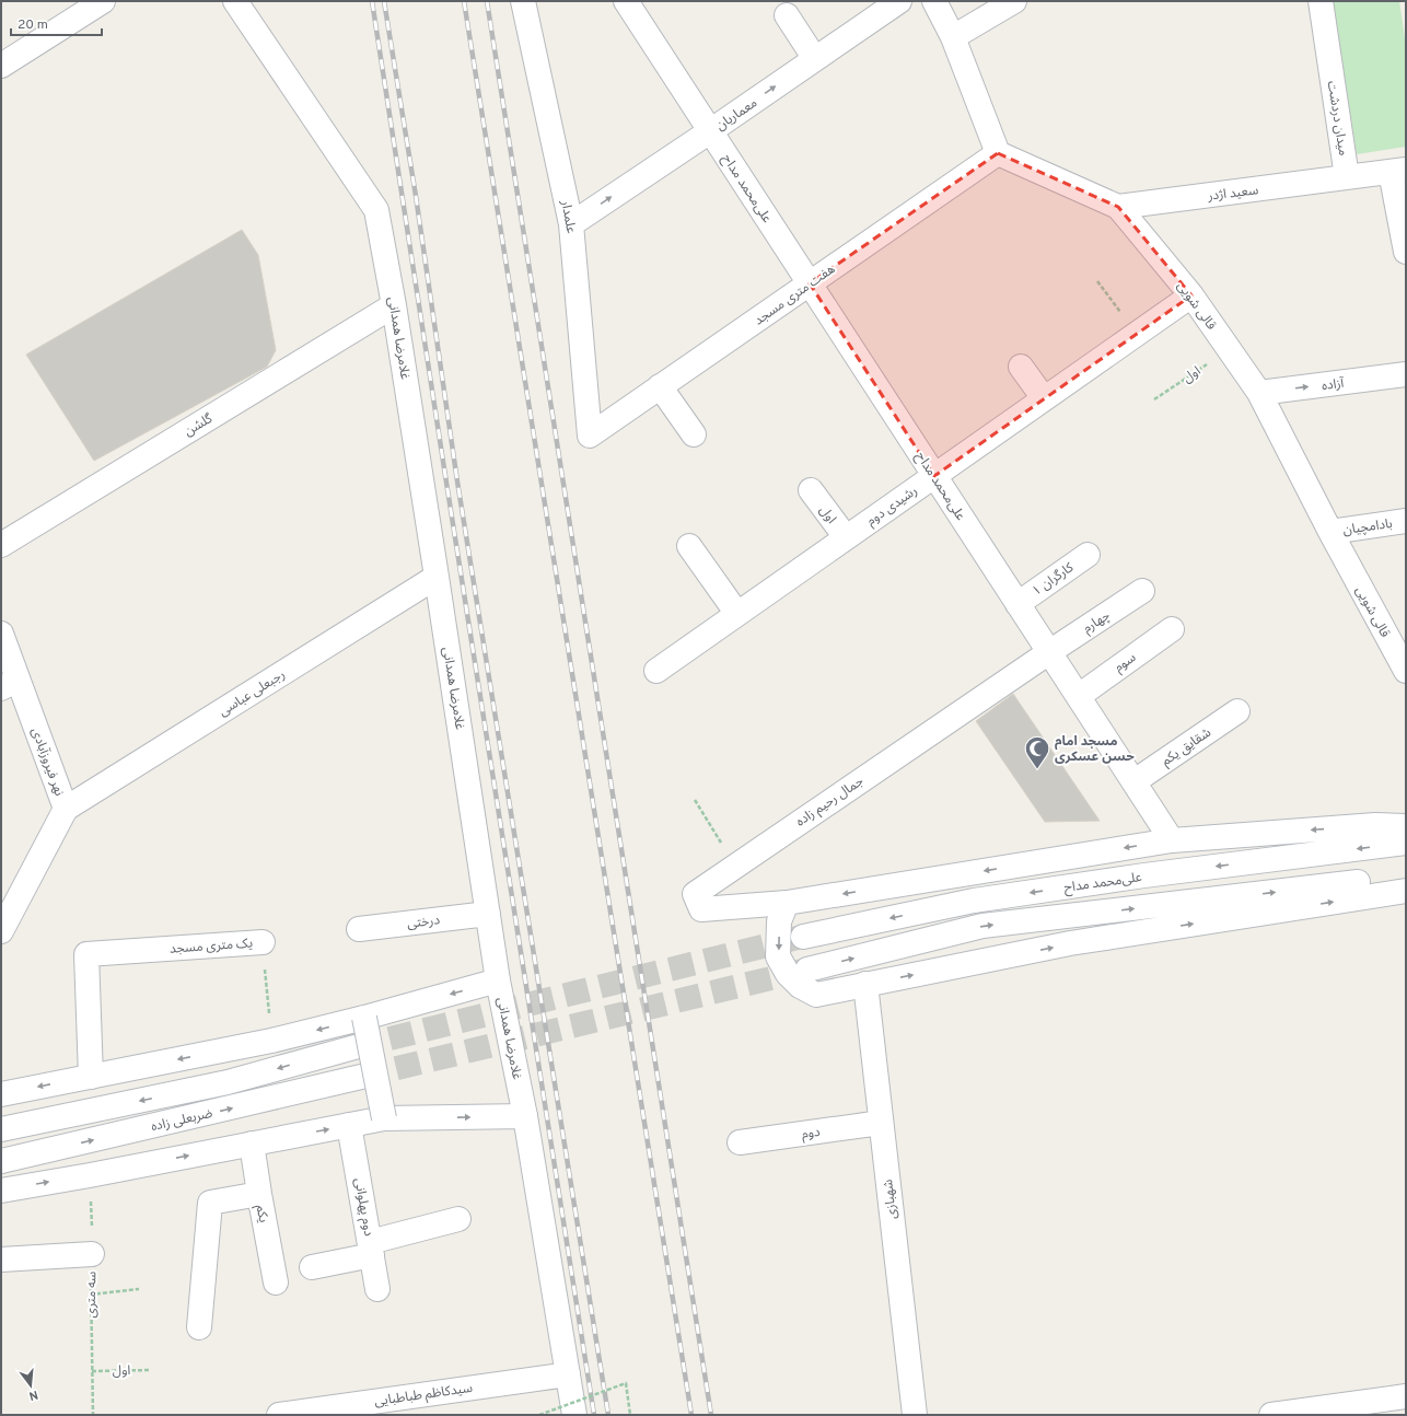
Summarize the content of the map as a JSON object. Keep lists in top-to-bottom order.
{
  "streets": {
    "street": [
      "معماریان",
      "میدان دردشت",
      "علی‌محمد مداح",
      "سعید اژدر",
      "علمدار",
      "هفت متری مسجد",
      "قالی شویی",
      "غلامرضا همدانی",
      "اول",
      "آزاده",
      "گلشن",
      "رشیدی دوم",
      "بادامچیان",
      "کارگران ۱",
      "چهارم",
      "سوم",
      "رجبعلی عباسی",
      "شقایق یکم",
      "نهر فیروزآبادی",
      "جمال رحیم زاده",
      "درختی",
      "یک متری مسجد",
      "ضربعلی زاده",
      "دوم",
      "شهبازی",
      "دوم پهلوانی",
      "یکم",
      "سیدکاظم طباطبایی"
    ],
    "path": ["سه متری"]
  },
  "crossings": [
    ["معماریان", "علی‌محمد مداح"],
    ["معماریان", "علمدار"],
    ["میدان دردشت", "سعید اژدر"],
    ["علی‌محمد مداح", "هفت متری مسجد"],
    ["علی‌محمد مداح", "رشیدی دوم"],
    ["علی‌محمد مداح", "کارگران ۱"],
    ["علی‌محمد مداح", "چهارم"],
    ["علی‌محمد مداح", "سوم"],
    ["علی‌محمد مداح", "شقایق یکم"],
    ["علی‌محمد مداح", "جمال رحیم زاده"],
    ["سعید اژدر", "قالی شویی"],
    ["علمدار", "هفت متری مسجد"],
    ["هفت متری مسجد", "قالی شویی"],
    ["قالی شویی", "اول"],
    ["قالی شویی", "آزاده"],
    ["قالی شویی", "رشیدی دوم"],
    ["قالی شویی", "بادامچیان"],
    ["غلامرضا همدانی", "گلشن"],
    ["غلامرضا همدانی", "رجبعلی عباسی"],
    ["غلامرضا همدانی", "درختی"],
    ["غلامرضا همدانی", "سیدکاظم طباطبایی"],
    ["اول", "رشیدی دوم"],
    ["اول", "سه متری"],
    ["چهارم", "جمال رحیم زاده"],
    ["رجبعلی عباسی", "نهر فیروزآبادی"],
    ["دوم", "شهبازی"]
  ],
  "one_way": ["معماریان", "آزاده"],
  "places": {
    "mosque": ["مسجد امام حسن عسکری"]
  },
  "scale_bar": "20 m",
  "north": "bottom"
}
